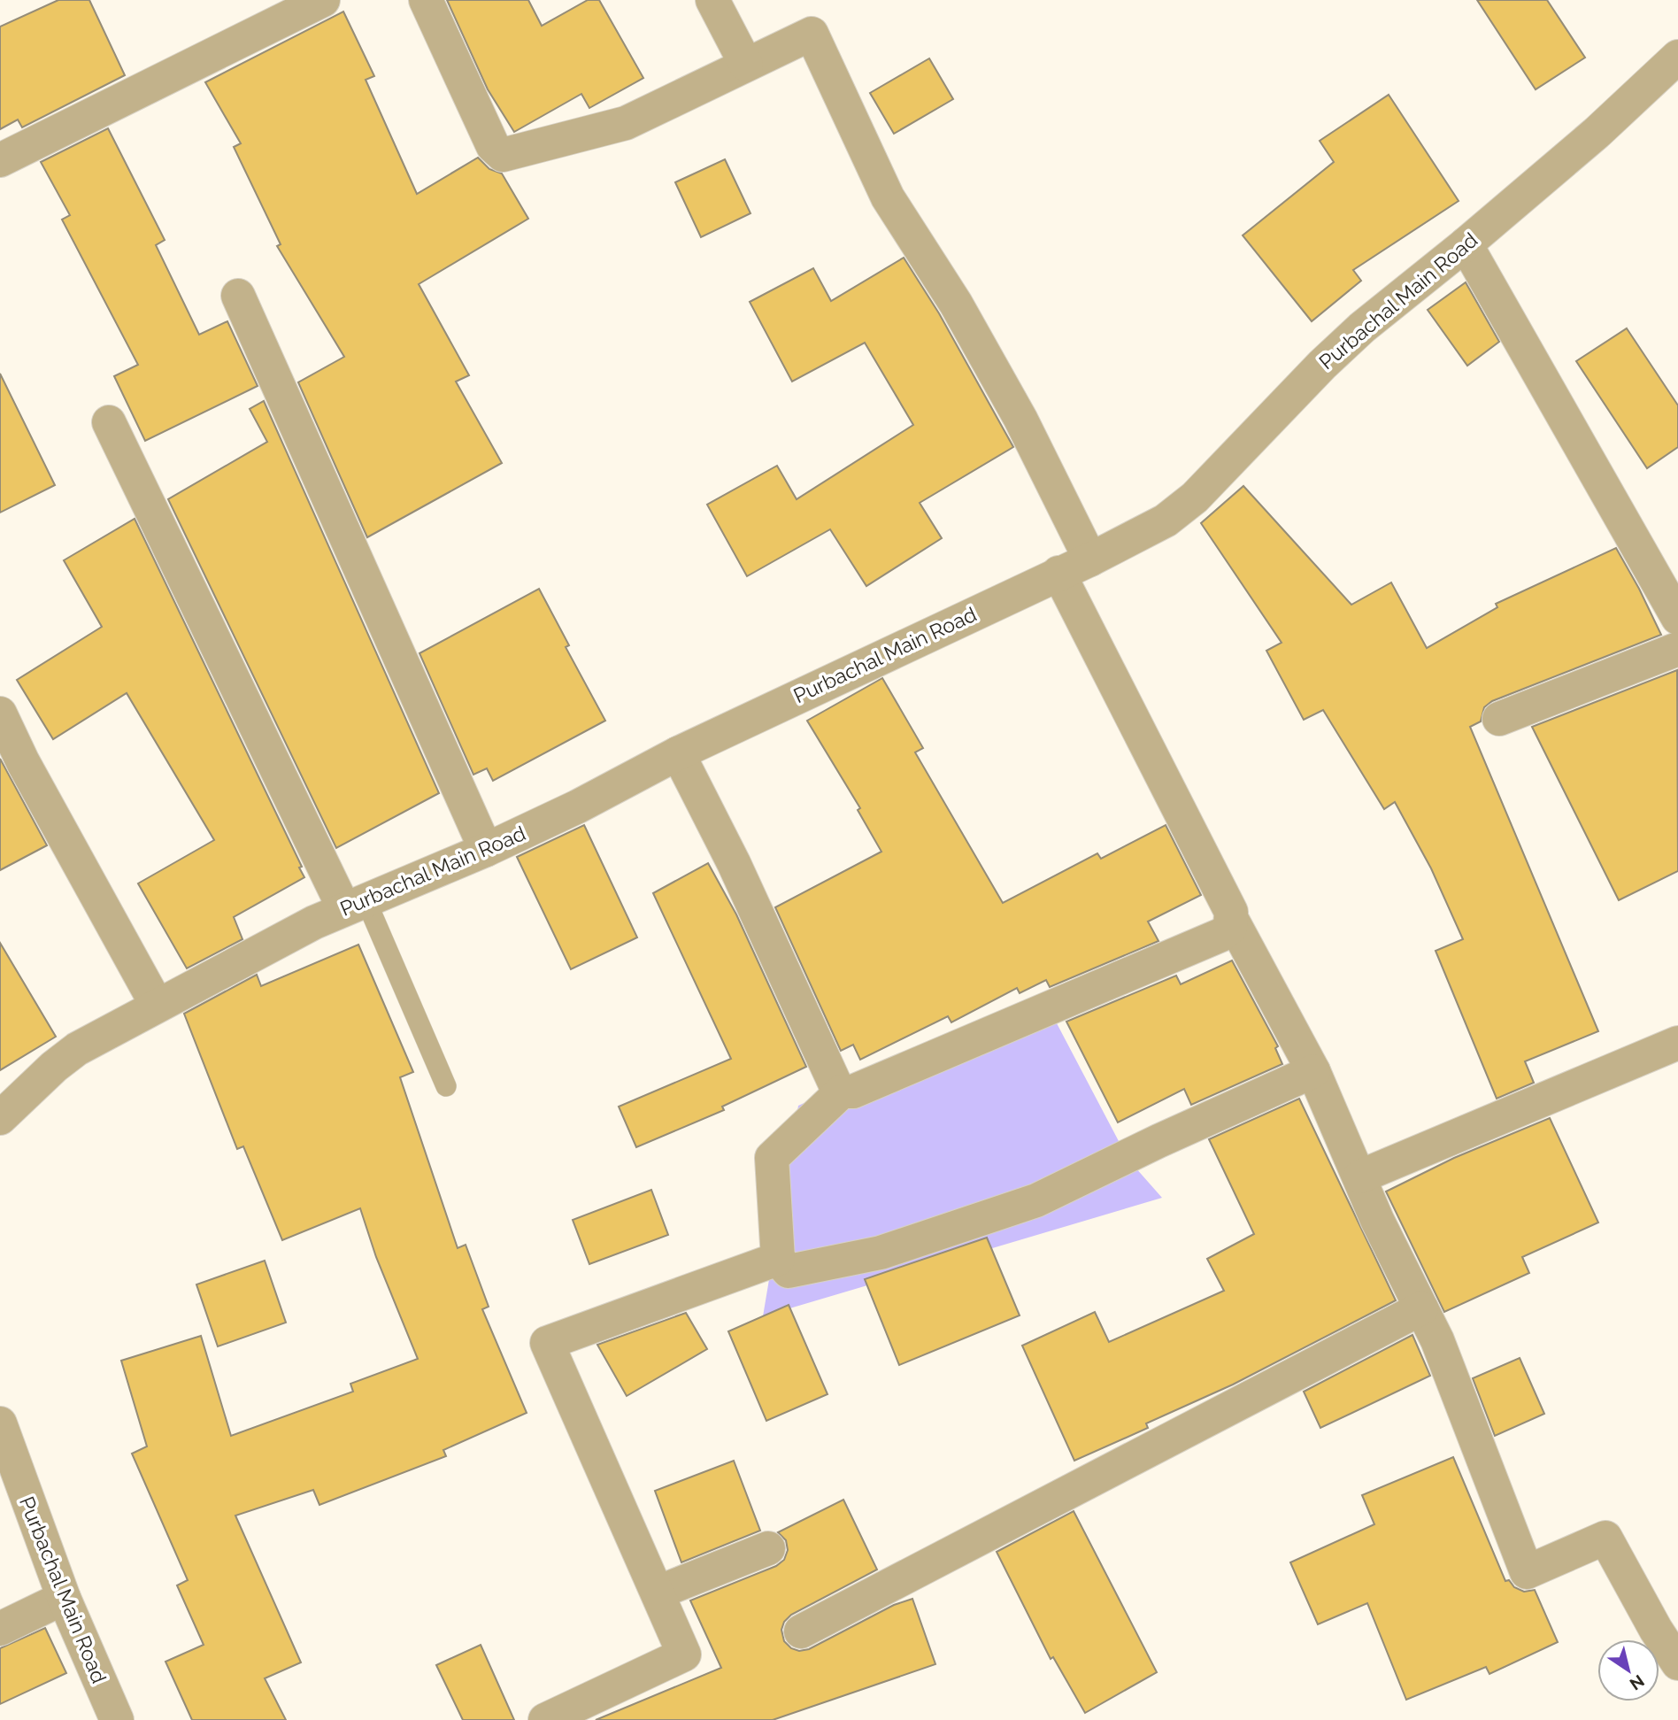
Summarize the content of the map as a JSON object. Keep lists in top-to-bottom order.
{
  "streets": {
    "street": ["Purbachal Main Road"]
  },
  "north": "bottom right"
}
